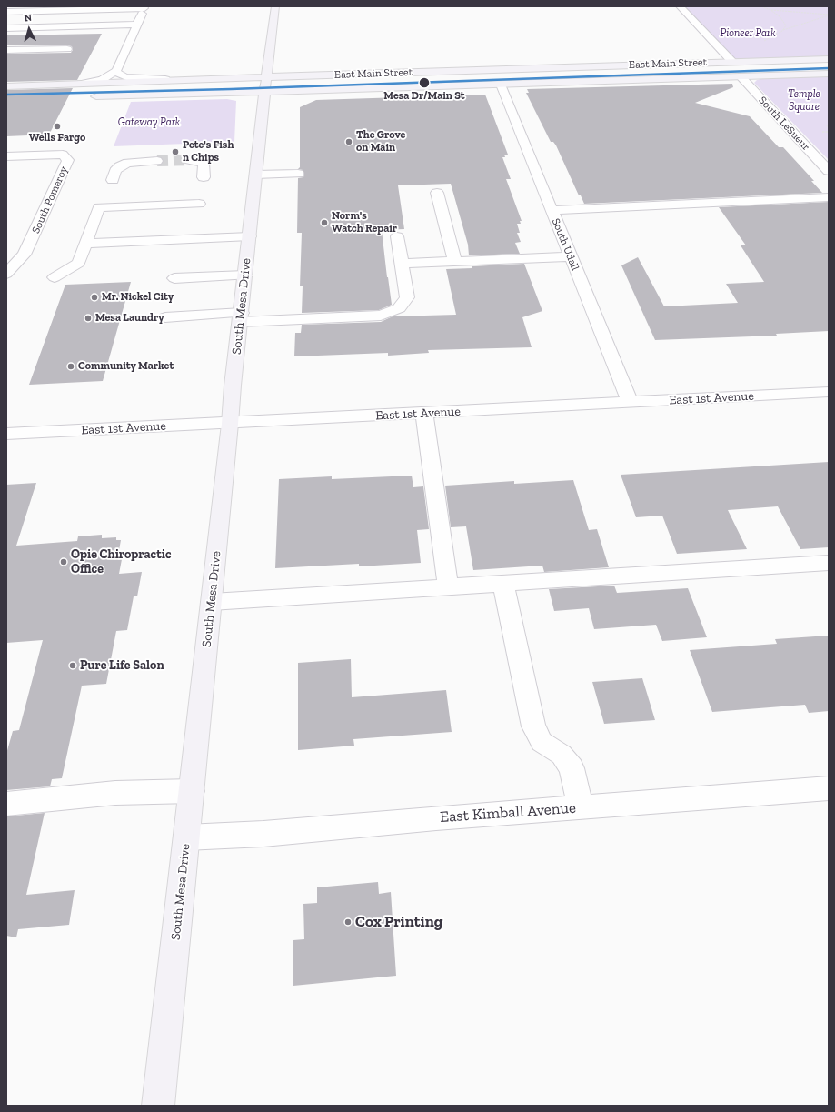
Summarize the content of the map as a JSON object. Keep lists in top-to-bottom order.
{
  "streets": {
    "main road": ["East Main Street", "South Mesa Drive"],
    "street": [
      "South LeSueur",
      "South Pomeroy",
      "South Udall",
      "East 1st Avenue",
      "East Kimball Avenue"
    ]
  },
  "crossings": [
    ["East Main Street", "South LeSueur"],
    ["East Main Street", "South Udall"],
    ["East Main Street", "South Mesa Drive"],
    ["South Udall", "East 1st Avenue"],
    ["South Mesa Drive", "East 1st Avenue"],
    ["South Mesa Drive", "East Kimball Avenue"]
  ],
  "parks": ["Pioneer Park", "Temple Square", "Gateway Park"],
  "places": [
    "Mesa Dr/Main St",
    "Wells Fargo",
    "The Grove on Main",
    "Pete's Fish n Chips",
    "Norm's Watch Repair",
    "Mr. Nickel City",
    "Mesa Laundry",
    "Community Market",
    "Opie Chiropractic Office",
    "Pure Life Salon",
    "Cox Printing"
  ],
  "north": "top"
}
